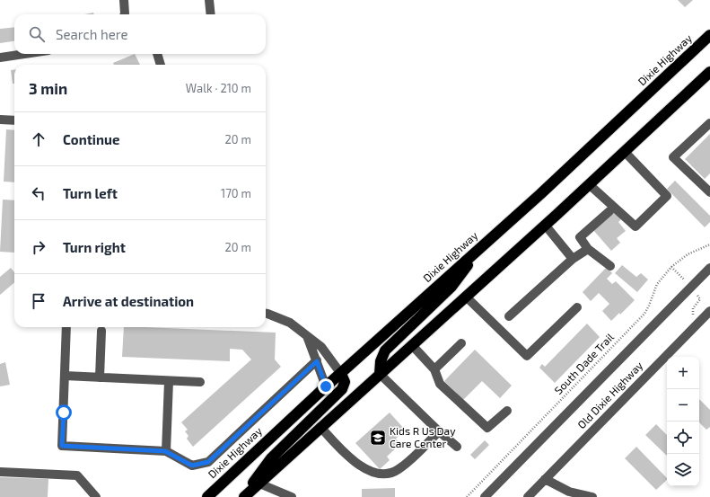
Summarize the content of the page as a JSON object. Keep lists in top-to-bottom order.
{
  "streets": {
    "highway": ["Dixie Highway"],
    "street": ["Old Dixie Highway"],
    "path": ["South Dade Trail"]
  },
  "places": {
    "school or university": ["Kids R Us Day Care Center"]
  },
  "page": {
    "search": "Search here",
    "heading": ["3 min", "Walk · 210 m"],
    "list": [
      ["Continue", "20 m"],
      ["Turn left", "170 m"],
      ["Turn right", "20 m"],
      "Arrive at destination"
    ],
    "map_buttons": ["+", "−"]
  }
}
